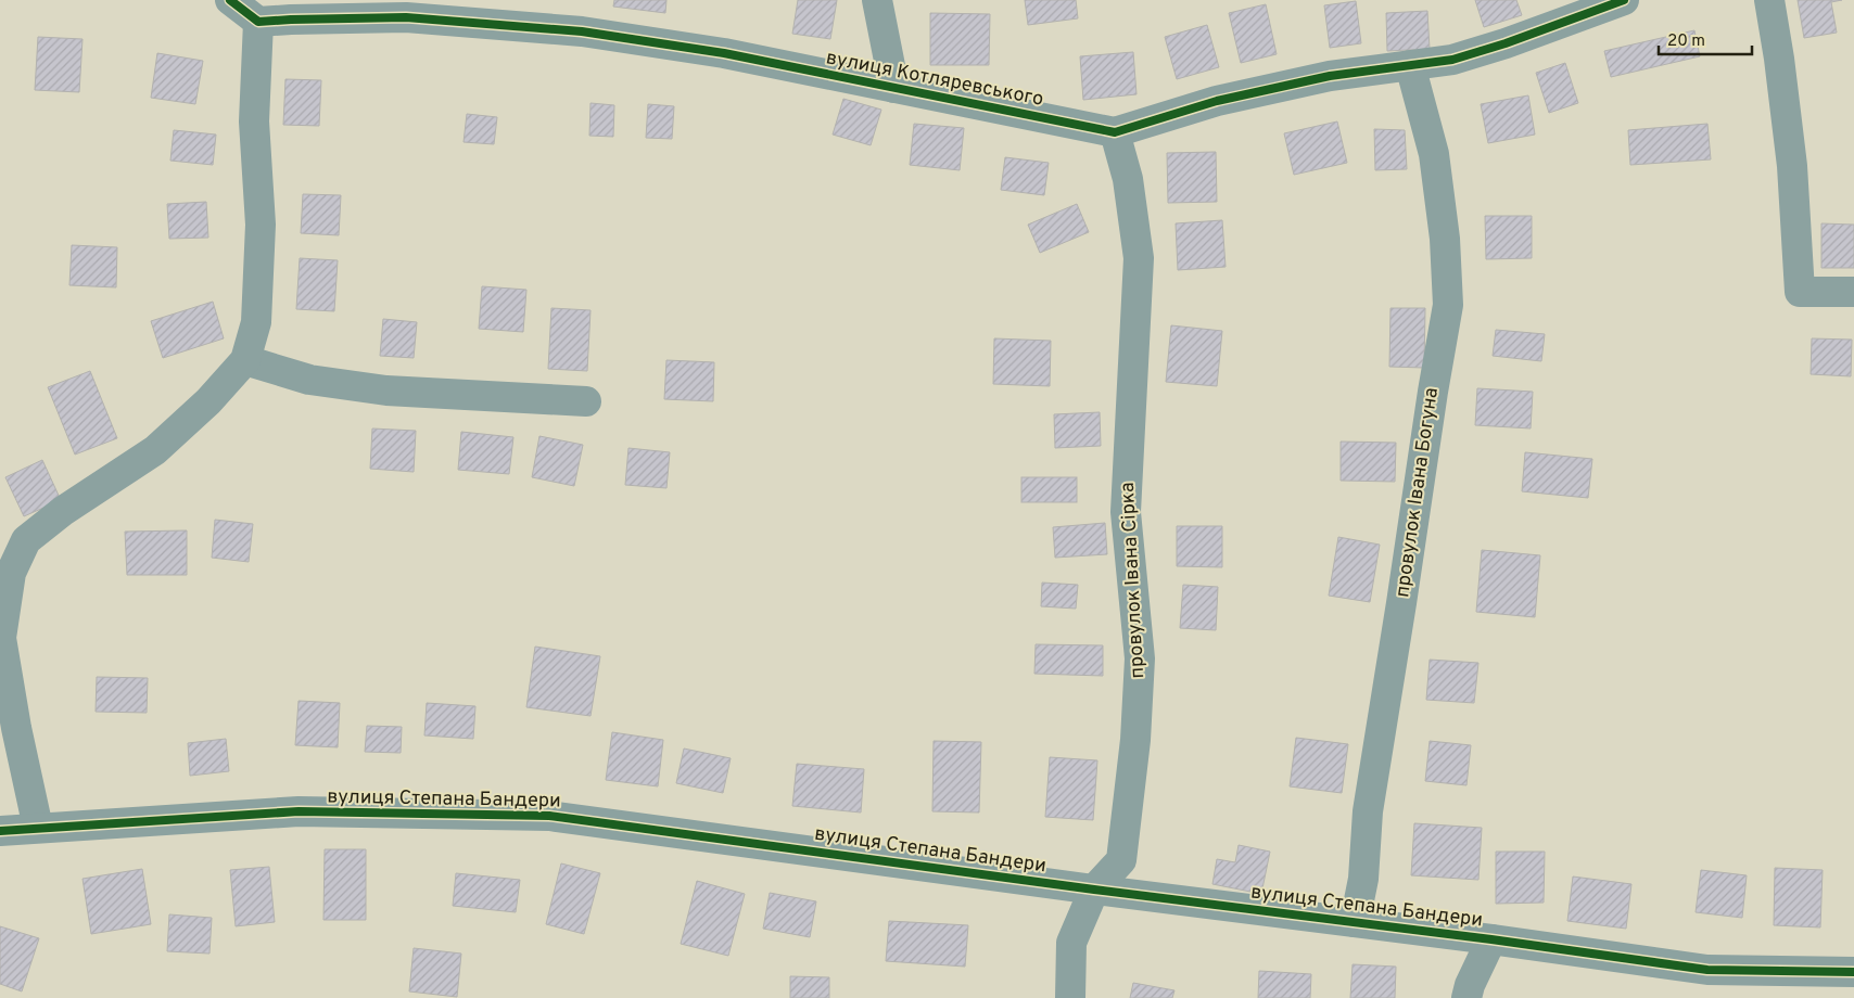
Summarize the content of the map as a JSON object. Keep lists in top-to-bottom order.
{
  "streets": {
    "street": [
      "вулиця Котляревського",
      "провулок Івана Богуна",
      "провулок Івана Сірка",
      "вулиця Степана Бандери"
    ]
  },
  "crossings": [
    ["вулиця Котляревського", "провулок Івана Богуна"],
    ["вулиця Котляревського", "провулок Івана Сірка"],
    ["провулок Івана Богуна", "вулиця Степана Бандери"],
    ["провулок Івана Сірка", "вулиця Степана Бандери"]
  ],
  "scale_bar": "20 m"
}
